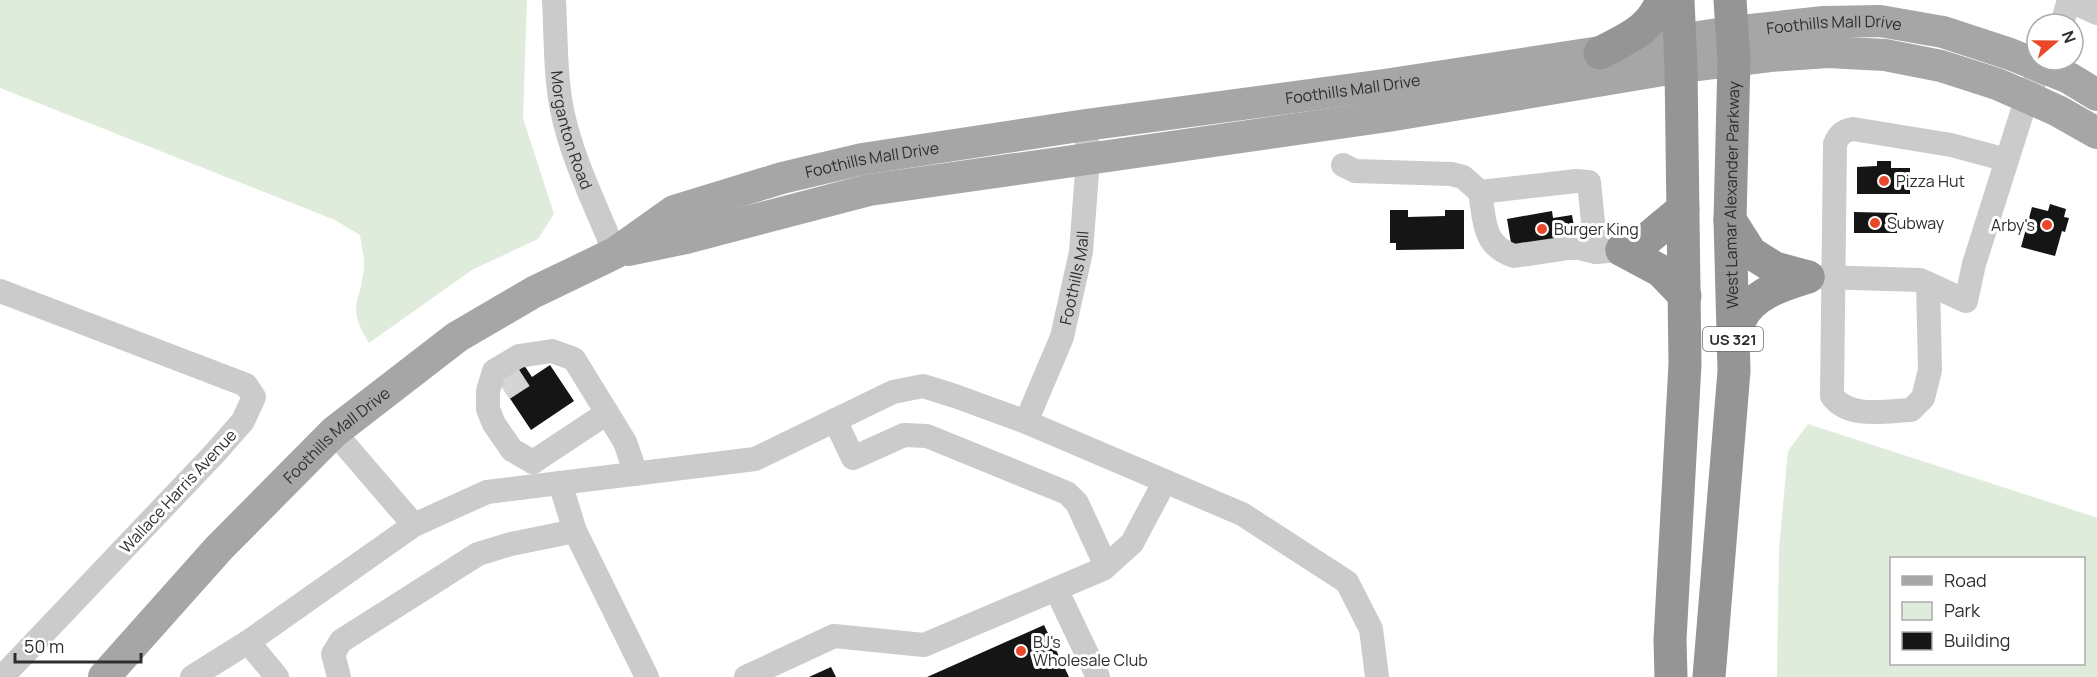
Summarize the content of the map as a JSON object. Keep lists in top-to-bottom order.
{
  "streets": {
    "highway": ["West Lamar Alexander Parkway", "US 321"],
    "main road": ["Foothills Mall Drive"],
    "street": ["Morganton Road", "Foothills Mall", "Wallace Harris Avenue"]
  },
  "crossings": [
    ["Foothills Mall Drive", "Morganton Road"],
    ["Foothills Mall Drive", "West Lamar Alexander Parkway"],
    ["Foothills Mall Drive", "Foothills Mall"],
    ["Foothills Mall Drive", "US 321"]
  ],
  "places": [
    "Pizza Hut",
    "Subway",
    "Arby's",
    "Burger King",
    "BJ's Wholesale Club"
  ],
  "legend": ["Road", "Park", "Building"],
  "scale_bar": "50 m",
  "north": "right"
}
